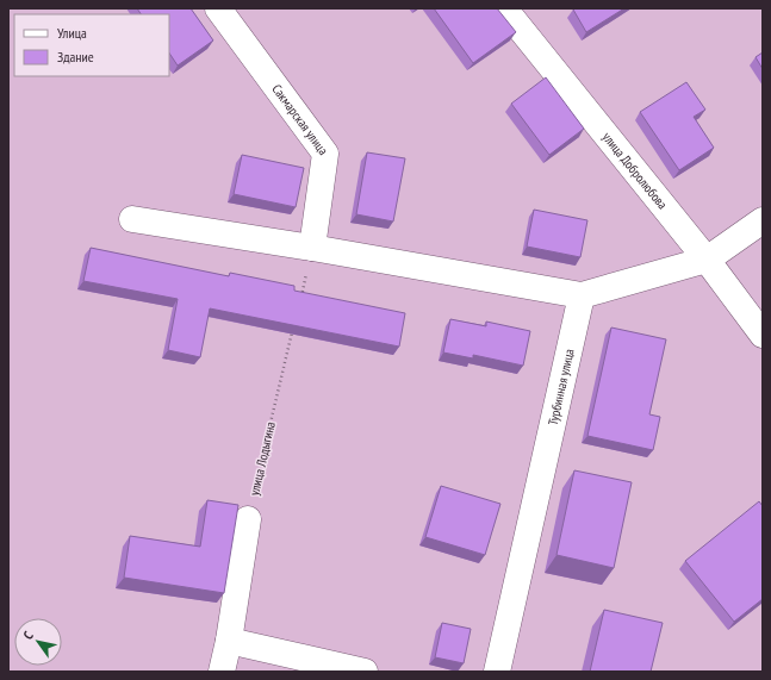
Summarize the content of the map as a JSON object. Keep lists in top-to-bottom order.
{
  "streets": {
    "street": ["Сакмарская улица", "улица Добролюбова", "Турбинная улица"],
    "path": ["улица Лодыгина"]
  },
  "legend": ["Улица", "Здание"],
  "north": "top left"
}
